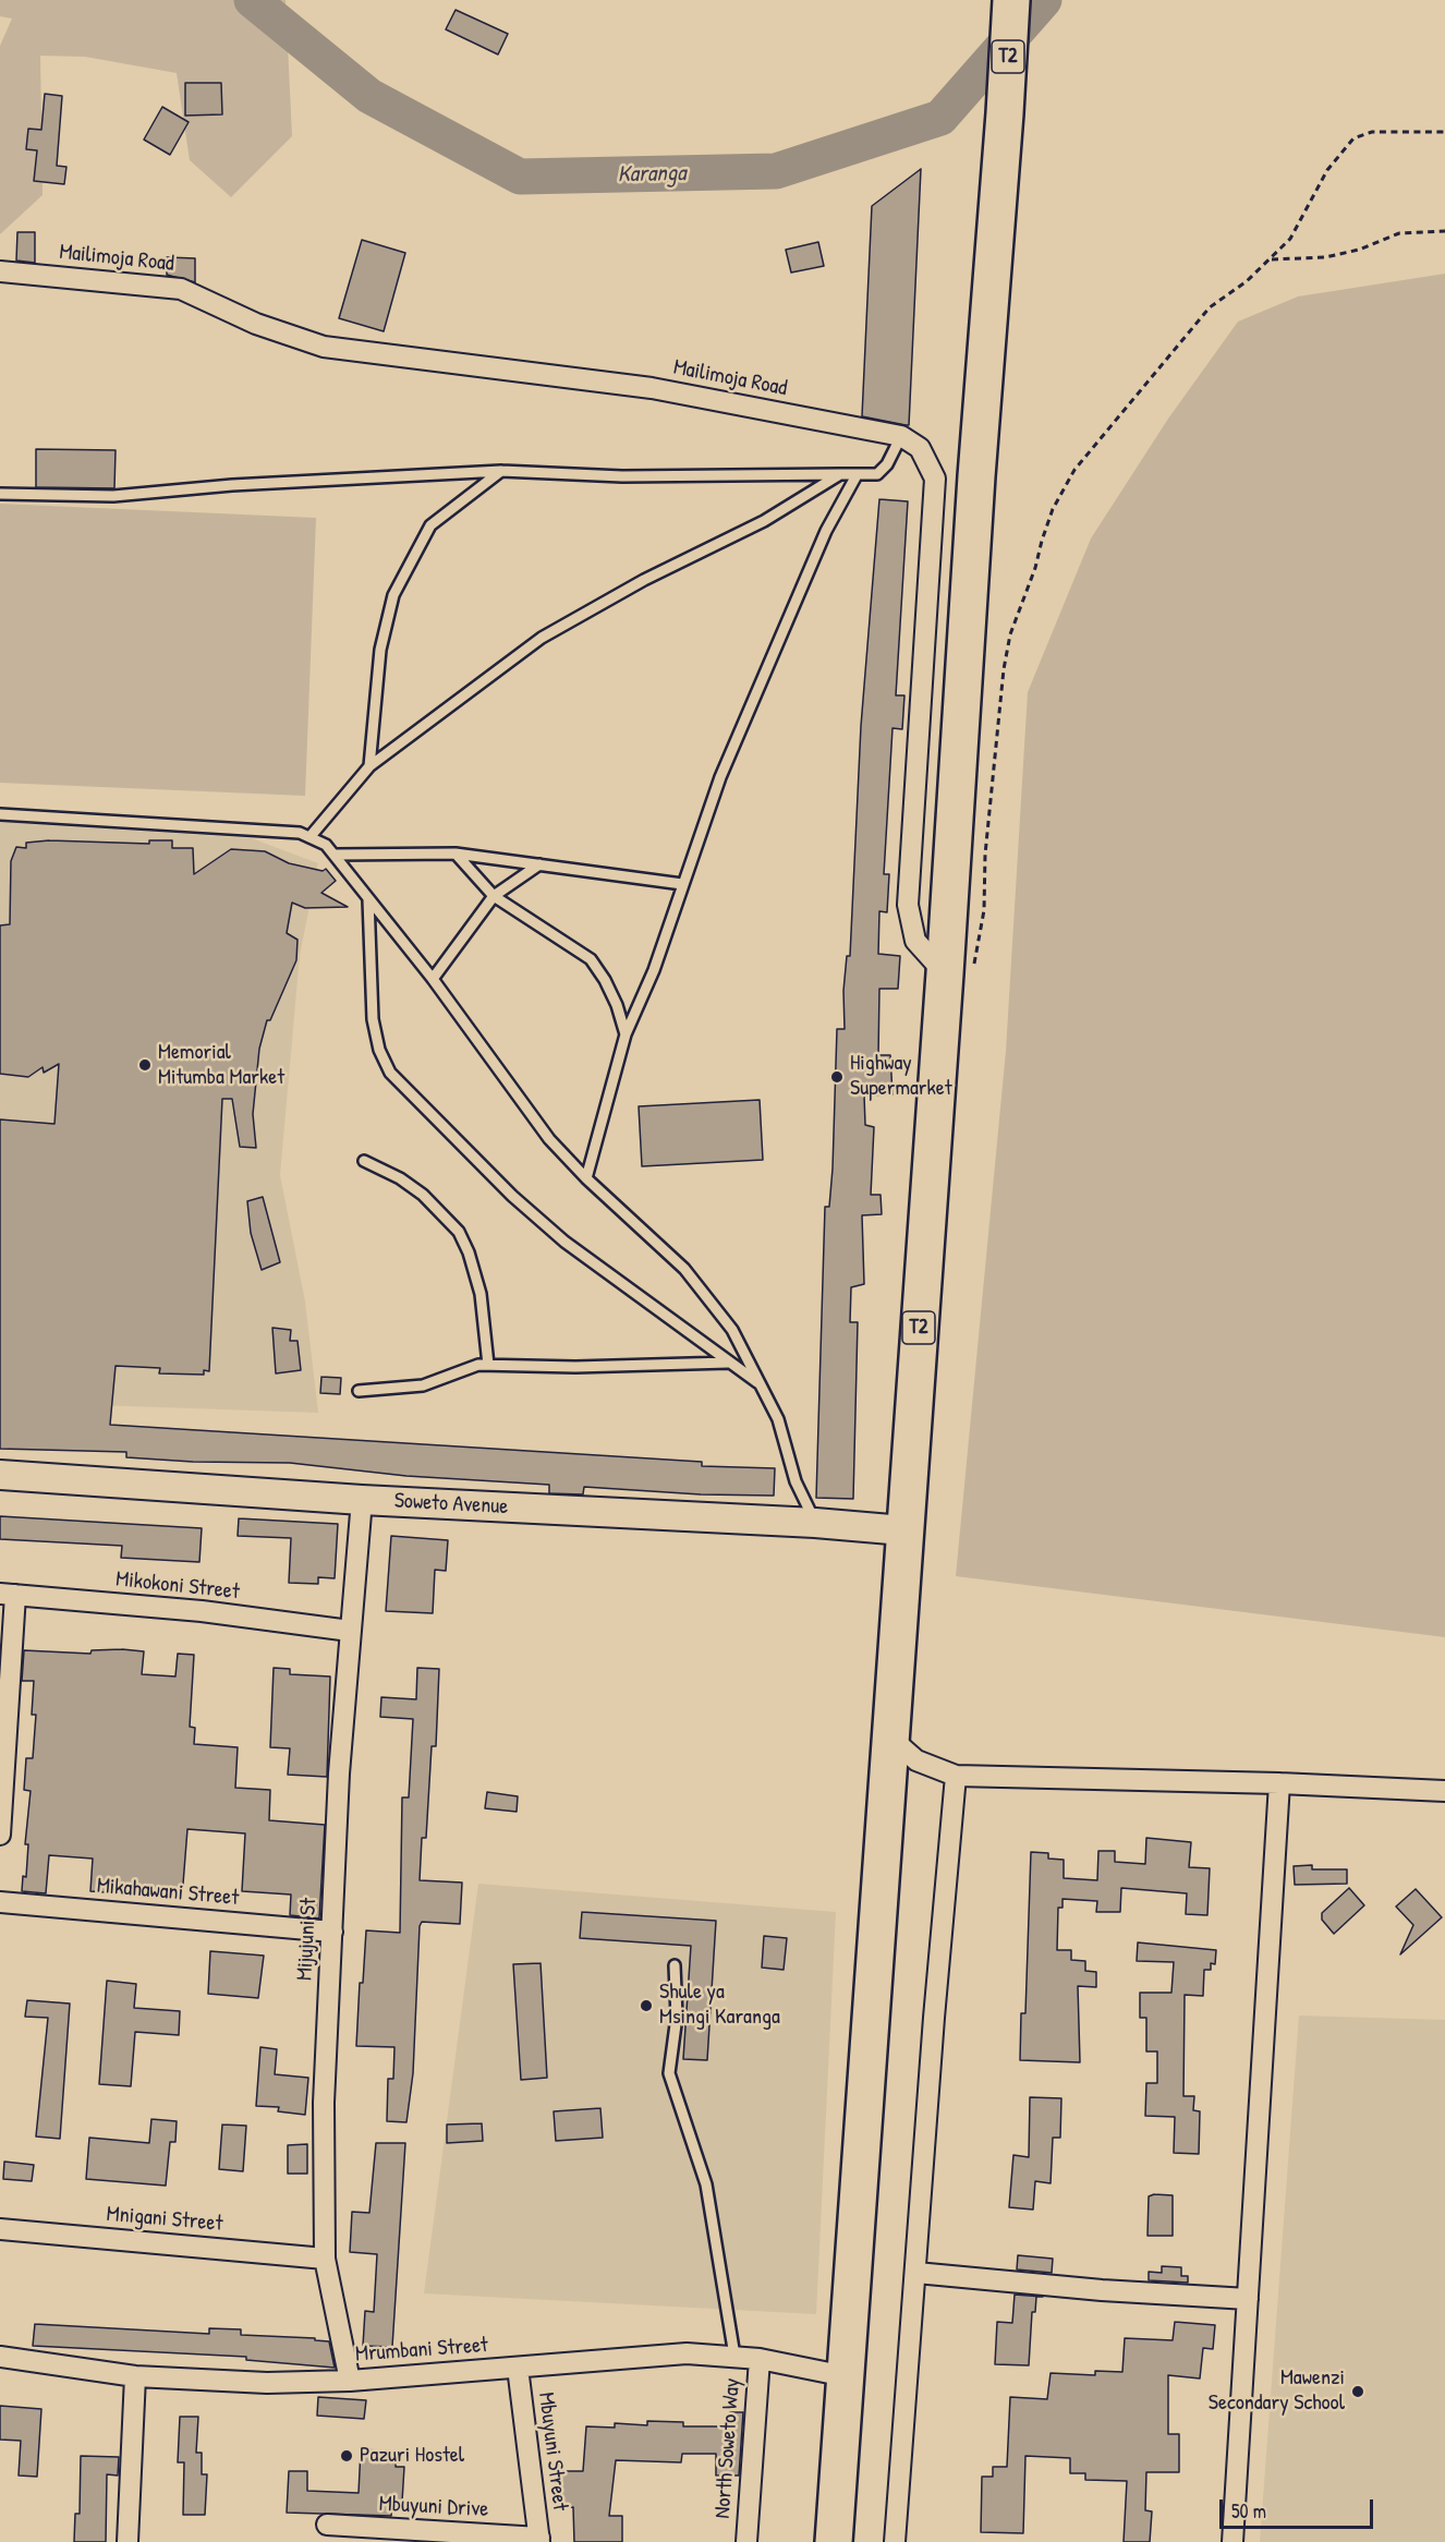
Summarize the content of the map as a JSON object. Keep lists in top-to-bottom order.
{
  "streets": {
    "highway": ["T2"],
    "street": [
      "Mailimoja Road",
      "Soweto Avenue",
      "Mikokoni Street",
      "Mikahawani Street",
      "Mijujuni St",
      "Mnigani Street",
      "Mrumbani Street",
      "North Soweto Way",
      "Mbuyuni Street",
      "Mbuyuni Drive"
    ]
  },
  "crossings": [
    ["T2", "Soweto Avenue"],
    ["T2", "Mrumbani Street"],
    ["Soweto Avenue", "Mijujuni St"],
    ["Mikokoni Street", "Mijujuni St"],
    ["Mikahawani Street", "Mijujuni St"],
    ["Mijujuni St", "Mnigani Street"],
    ["Mijujuni St", "Mrumbani Street"],
    ["Mrumbani Street", "North Soweto Way"],
    ["Mrumbani Street", "Mbuyuni Street"],
    ["Mbuyuni Street", "Mbuyuni Drive"]
  ],
  "water": ["Karanga"],
  "places": [
    "Memorial Mitumba Market",
    "Highway Supermarket",
    "Shule ya Msingi Karanga",
    "Mawenzi Secondary School",
    "Pazuri Hostel"
  ],
  "scale_bar": "50 m"
}
